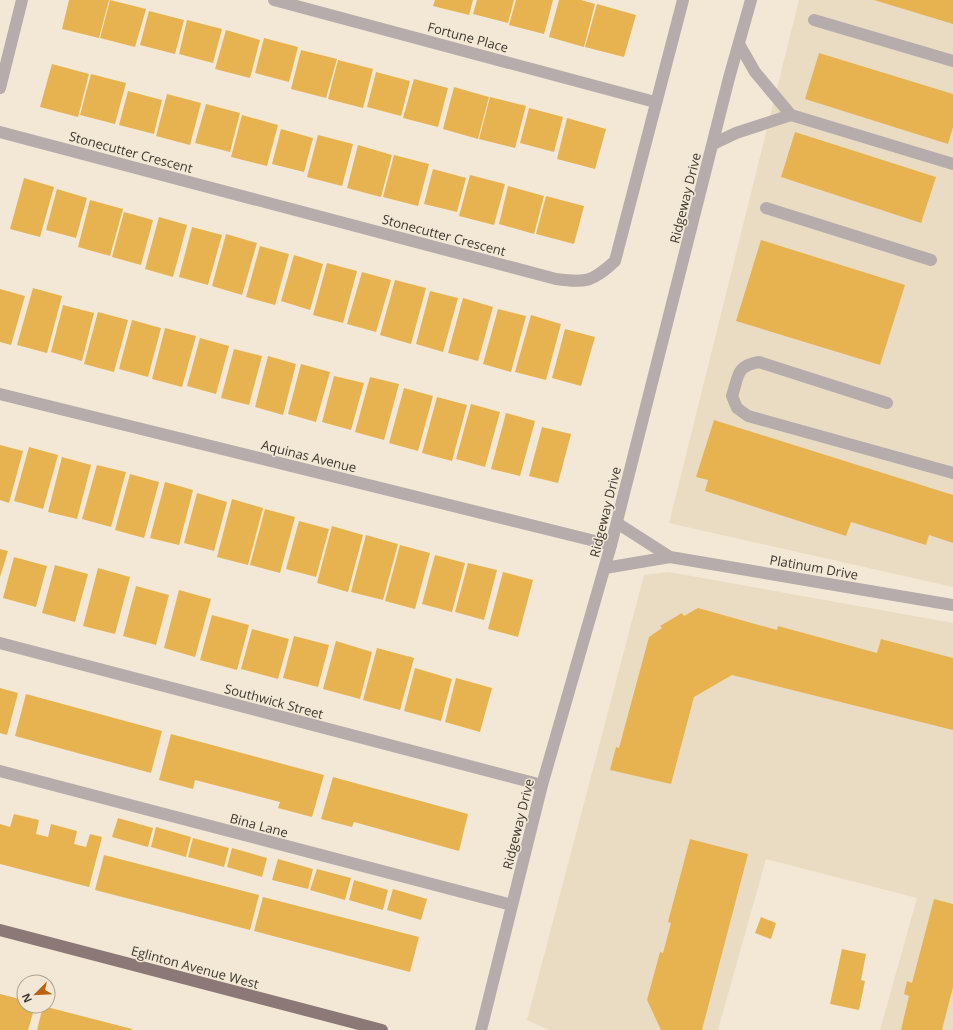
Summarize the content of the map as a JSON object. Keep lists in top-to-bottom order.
{
  "streets": {
    "main road": ["Eglinton Avenue West"],
    "street": [
      "Fortune Place",
      "Stonecutter Crescent",
      "Ridgeway Drive",
      "Aquinas Avenue",
      "Platinum Drive",
      "Southwick Street",
      "Bina Lane"
    ]
  },
  "crossings": [
    ["Fortune Place", "Stonecutter Crescent"],
    ["Ridgeway Drive", "Aquinas Avenue"],
    ["Ridgeway Drive", "Platinum Drive"],
    ["Ridgeway Drive", "Southwick Street"],
    ["Ridgeway Drive", "Bina Lane"]
  ],
  "north": "bottom left"
}
